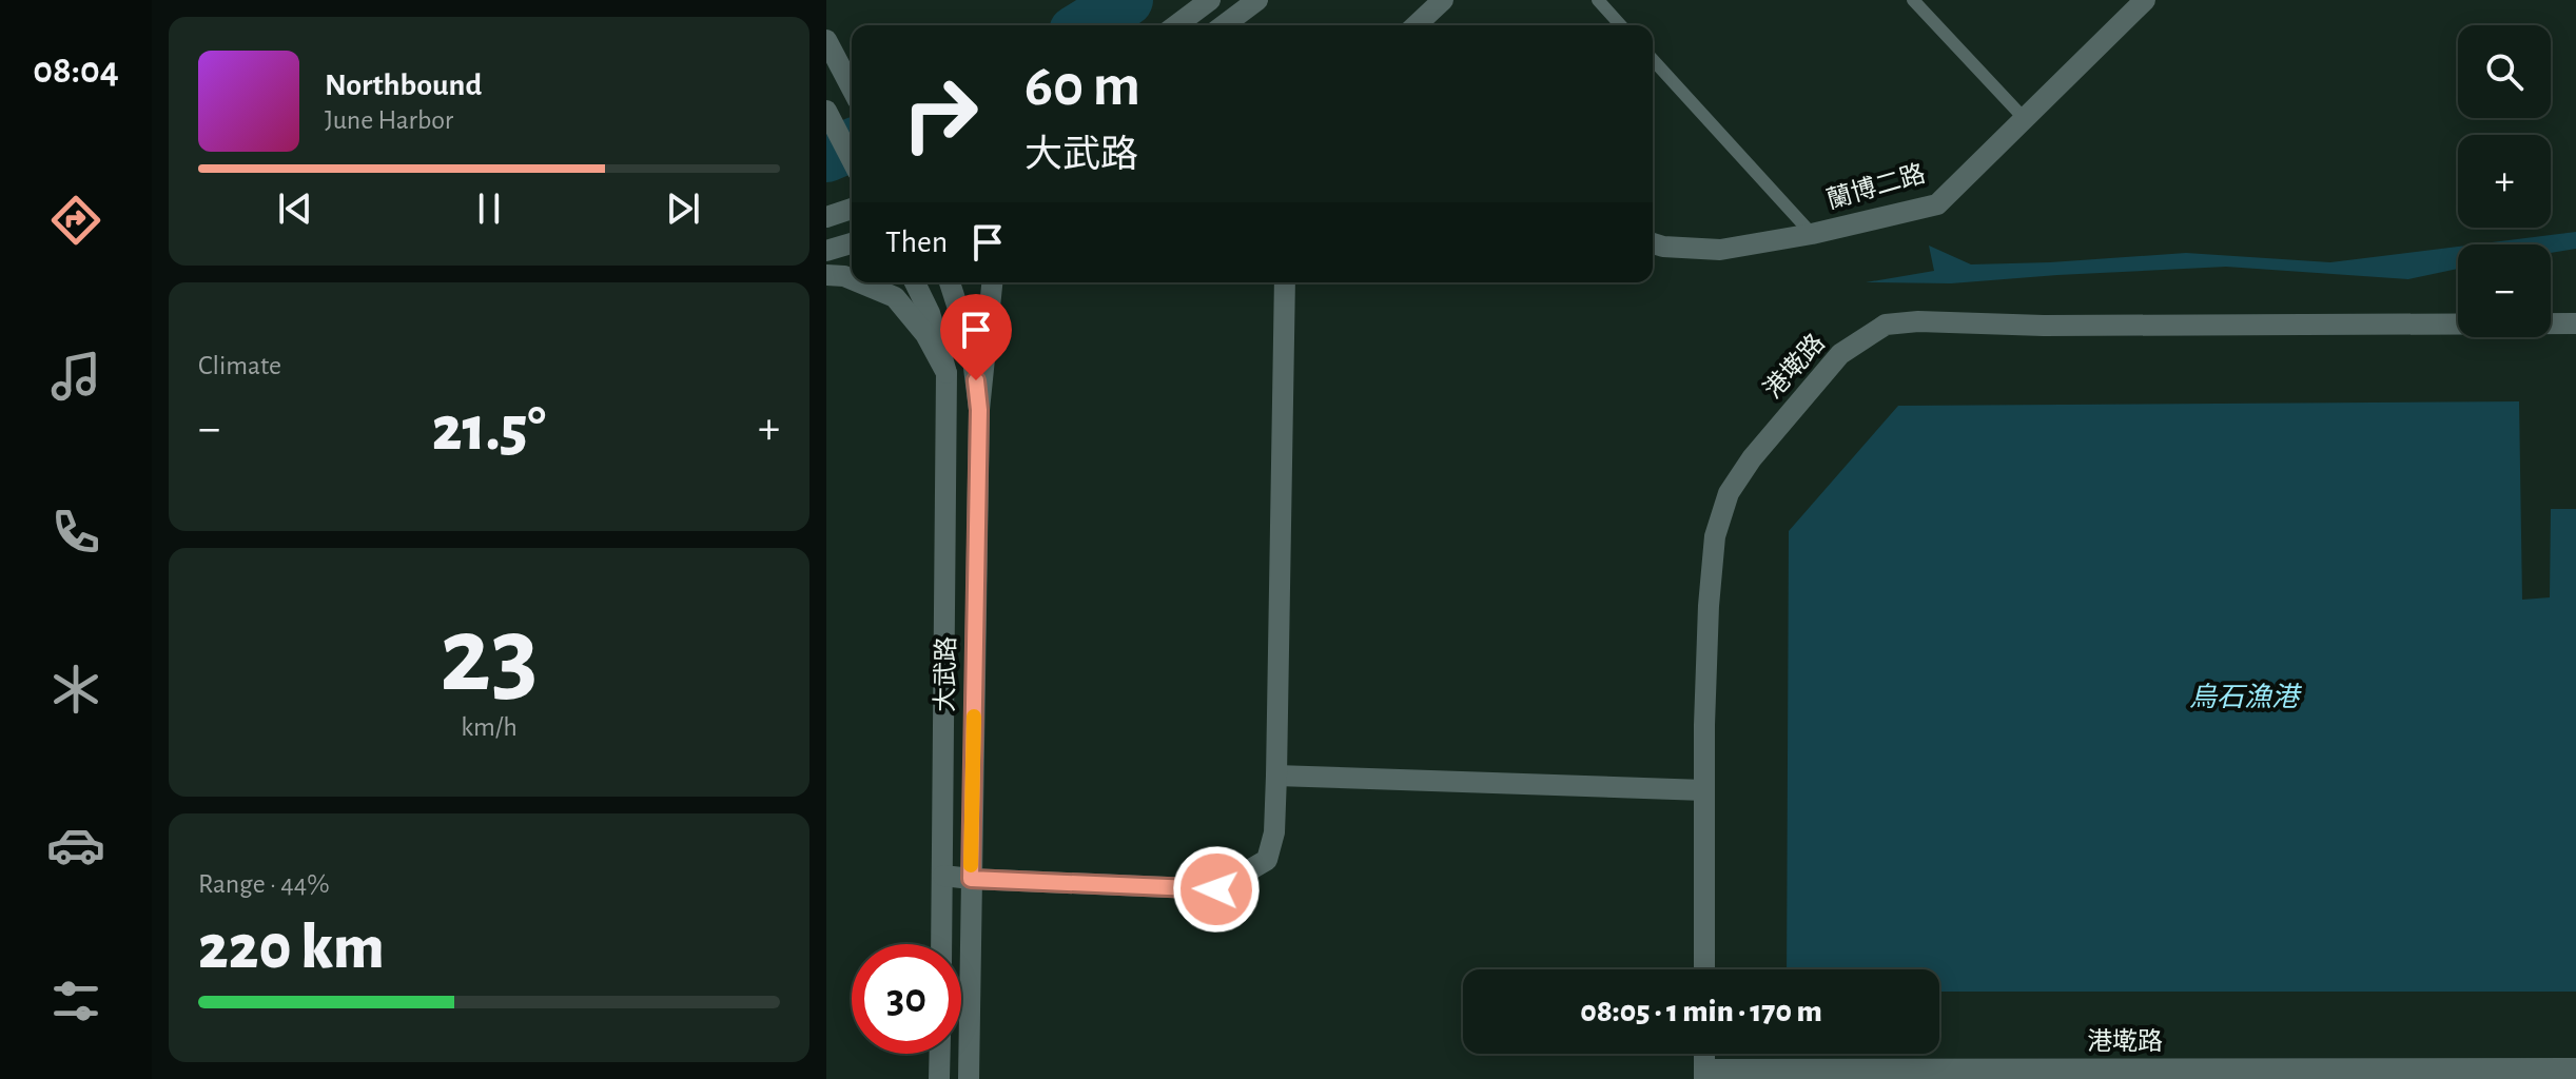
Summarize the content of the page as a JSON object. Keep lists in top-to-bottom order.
{
  "streets": {
    "street": ["蘭博二路", "港墘路", "大武路"]
  },
  "water": ["烏石漁港"],
  "page": {
    "tabs": "08:04",
    "map_buttons": ["+", "−"],
    "turn": ["60 m", "大武路"],
    "song": ["Northbound", "June Harbor"],
    "then": "Then",
    "tile": [
      "Climate",
      ["23", "km/h"],
      ["Range · 44%", "220 km"]
    ],
    "heat": ["−", "21.5°", "+"],
    "limit": "30",
    "trip": "08:05 · 1 min · 170 m"
  }
}
